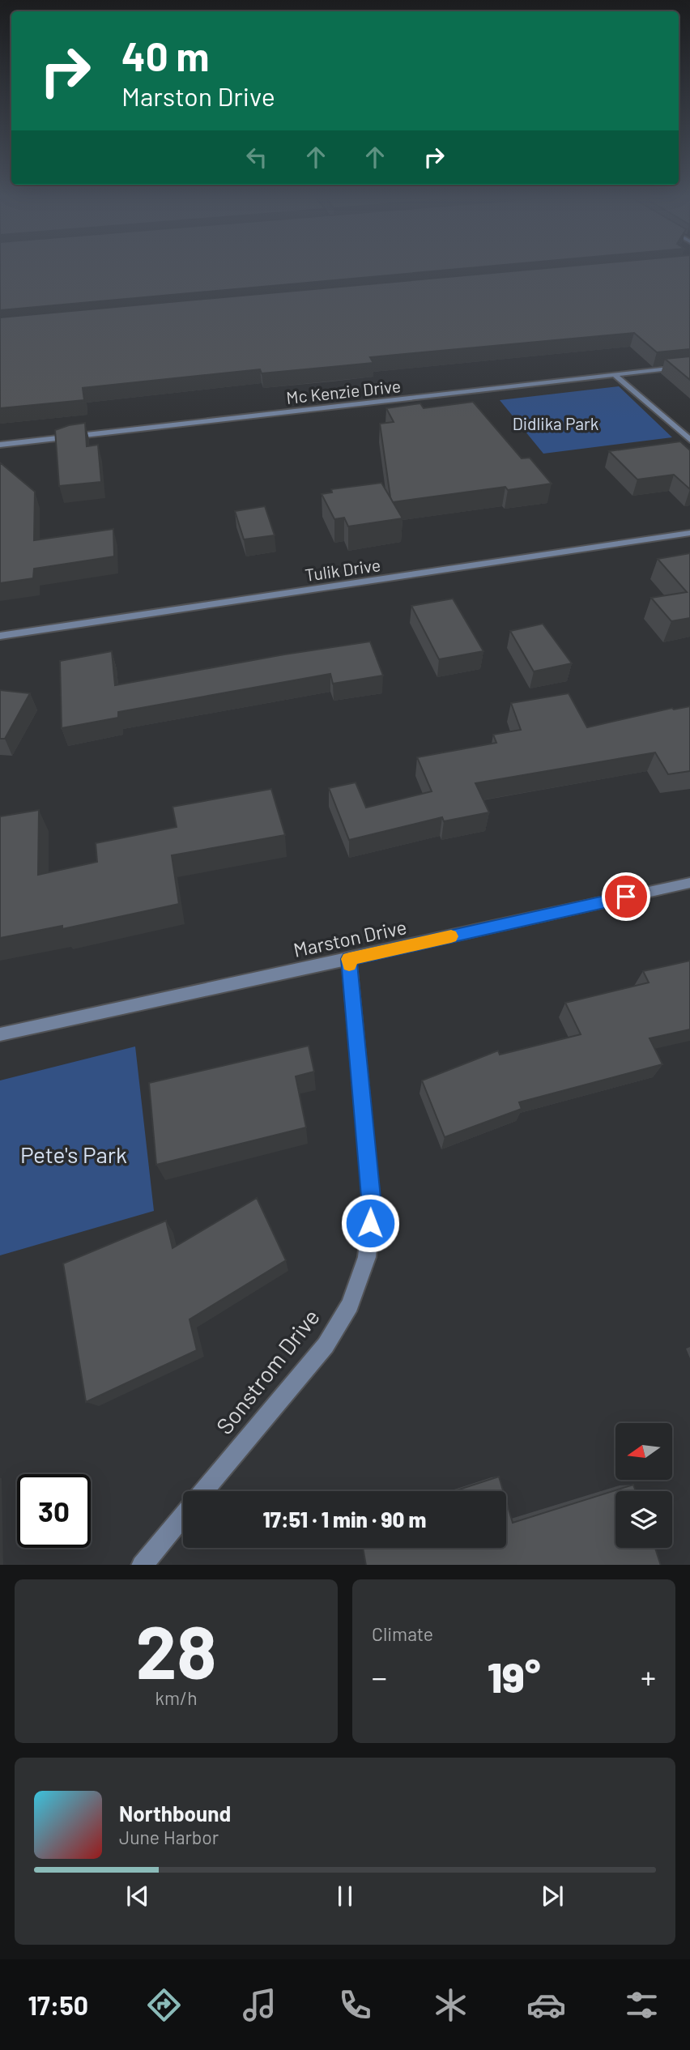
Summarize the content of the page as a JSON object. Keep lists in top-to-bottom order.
{
  "streets": {
    "street": [
      "Mc Kenzie Drive",
      "Tulik Drive",
      "Marston Drive",
      "Sonstrom Drive"
    ]
  },
  "crossings": [
    ["Marston Drive", "Sonstrom Drive"]
  ],
  "parks": ["Didlika Park", "Pete's Park"],
  "north": "left",
  "page": {
    "turn": ["40 m", "Marston Drive"],
    "limit": "30",
    "trip": "17:51 · 1 min · 90 m",
    "tile": [
      ["28", "km/h"],
      "Climate"
    ],
    "heat": ["−", "19°", "+"],
    "song": ["Northbound", "June Harbor"],
    "tabs": "17:50"
  }
}
